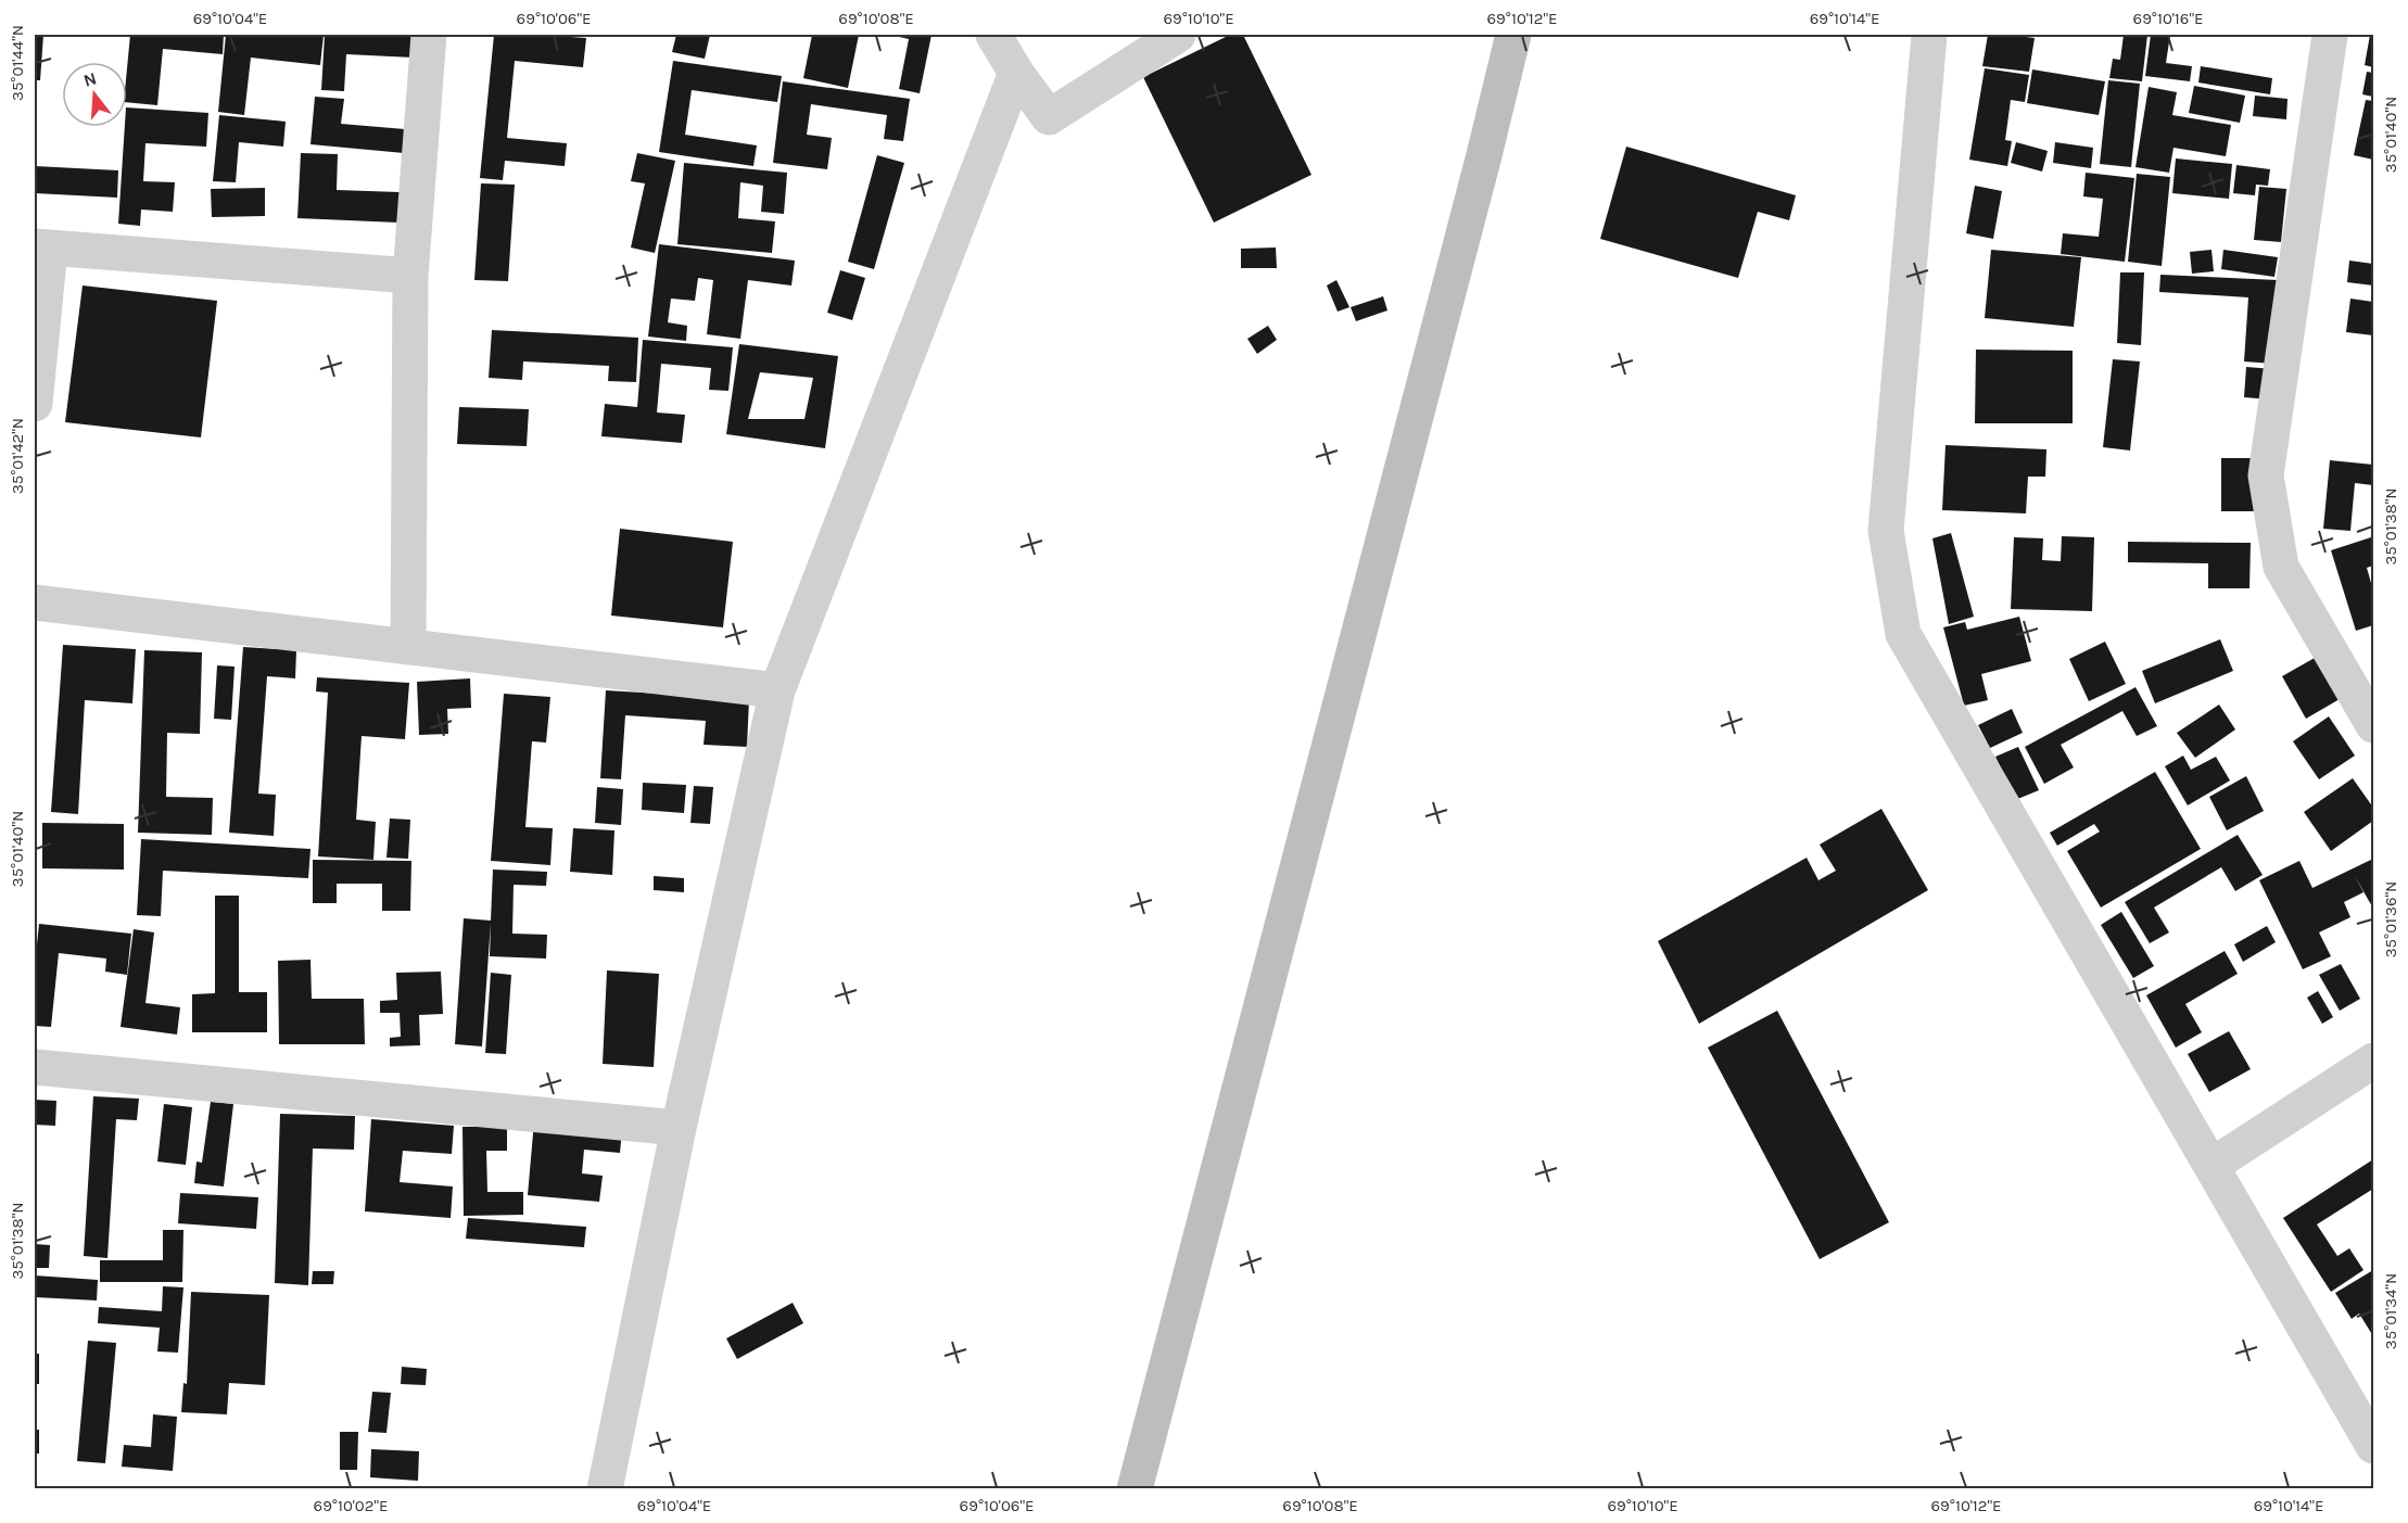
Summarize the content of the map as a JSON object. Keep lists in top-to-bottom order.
{
  "north": "top",
  "coordinates": [
    "69°10'04\"E",
    "69°10'06\"E",
    "69°10'08\"E",
    "69°10'10\"E",
    "69°10'12\"E",
    "69°10'14\"E",
    "69°10'16\"E",
    "35°01'44\"N",
    "35°01'40\"N",
    "35°01'42\"N",
    "35°01'38\"N",
    "35°01'36\"N",
    "35°01'34\"N",
    "69°10'02\"E"
  ]
}
